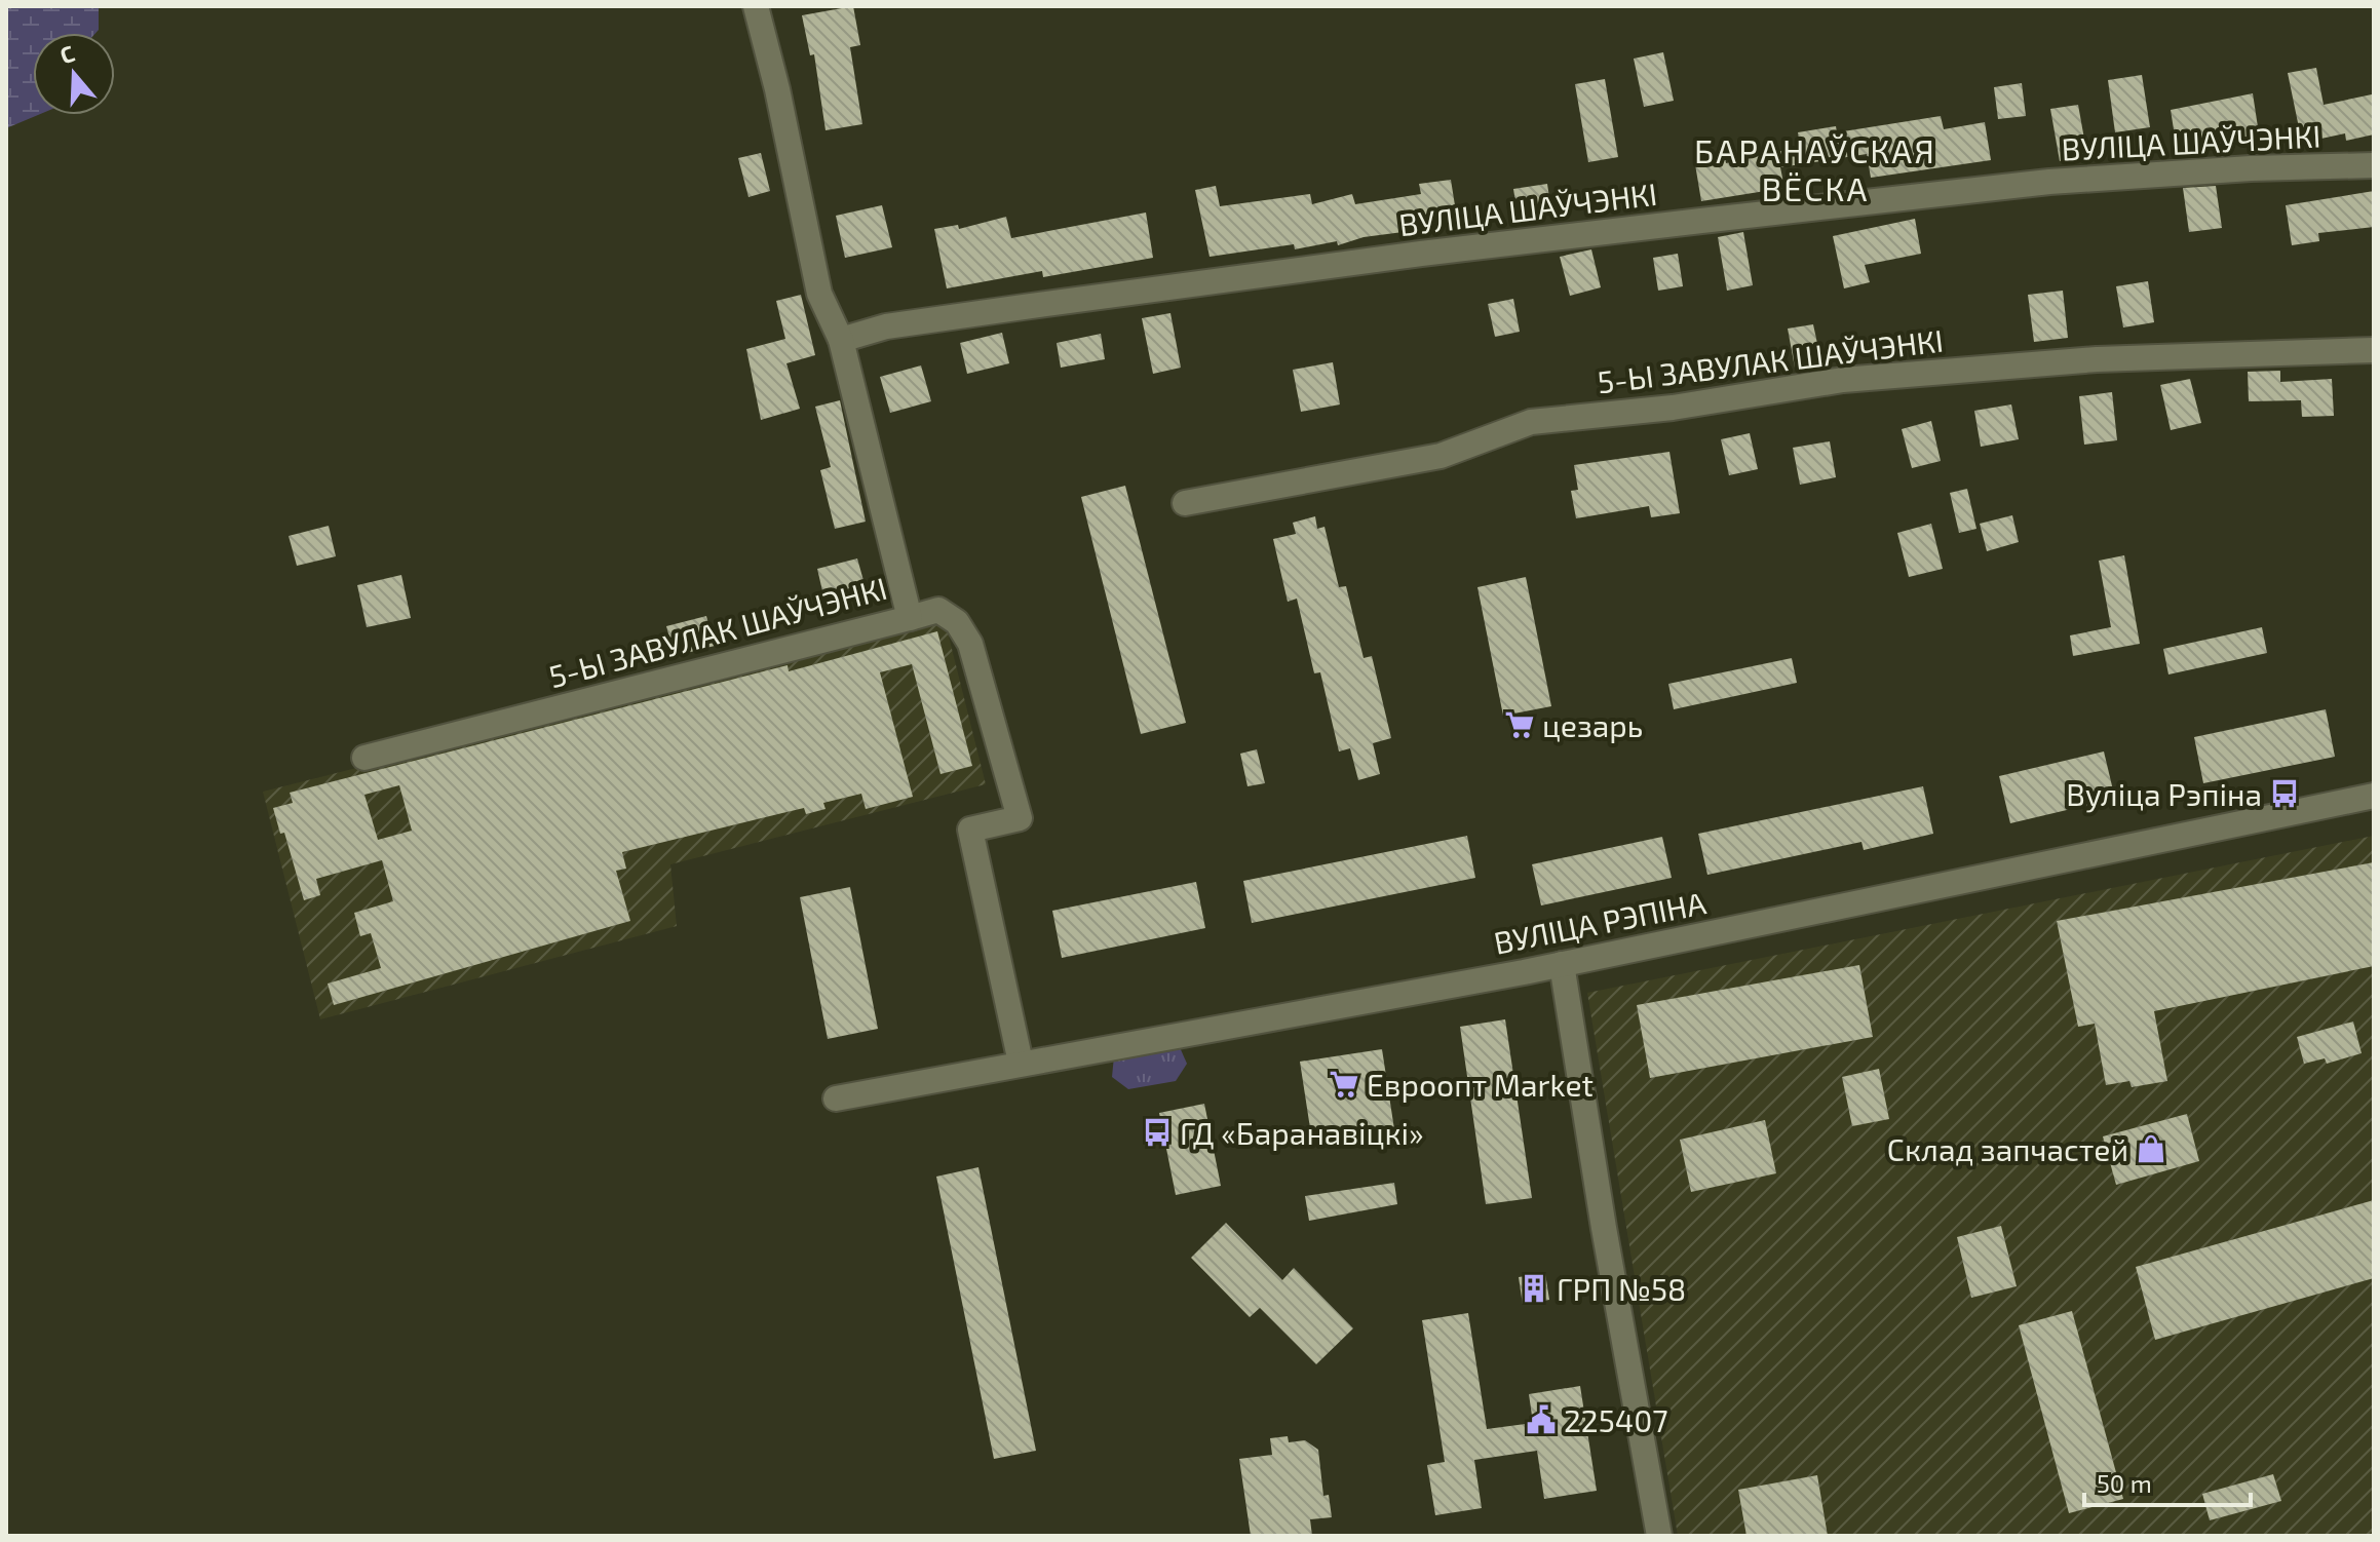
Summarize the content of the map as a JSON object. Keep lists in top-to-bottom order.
{
  "streets": {
    "street": ["ВУЛІЦА ШАЎЧЭНКІ", "5-Ы ЗАВУЛАК ШАЎЧЭНКІ", "ВУЛІЦА РЭПІНА"]
  },
  "crossings": [
    ["ВУЛІЦА ШАЎЧЭНКІ", "5-Ы ЗАВУЛАК ШАЎЧЭНКІ"]
  ],
  "districts": ["БАРАНАЎСКАЯ ВЁСКА"],
  "places": {
    "supermarket": ["цезарь", "Евроопт Market"],
    "bus stop": ["Вуліца Рэпіна", "ГД «Баранавіцкі»"],
    "shop": ["Склад запчастей"],
    "building": ["ГРП №58"],
    "public building": ["225407"]
  },
  "scale_bar": "50 m",
  "north": "top"
}
